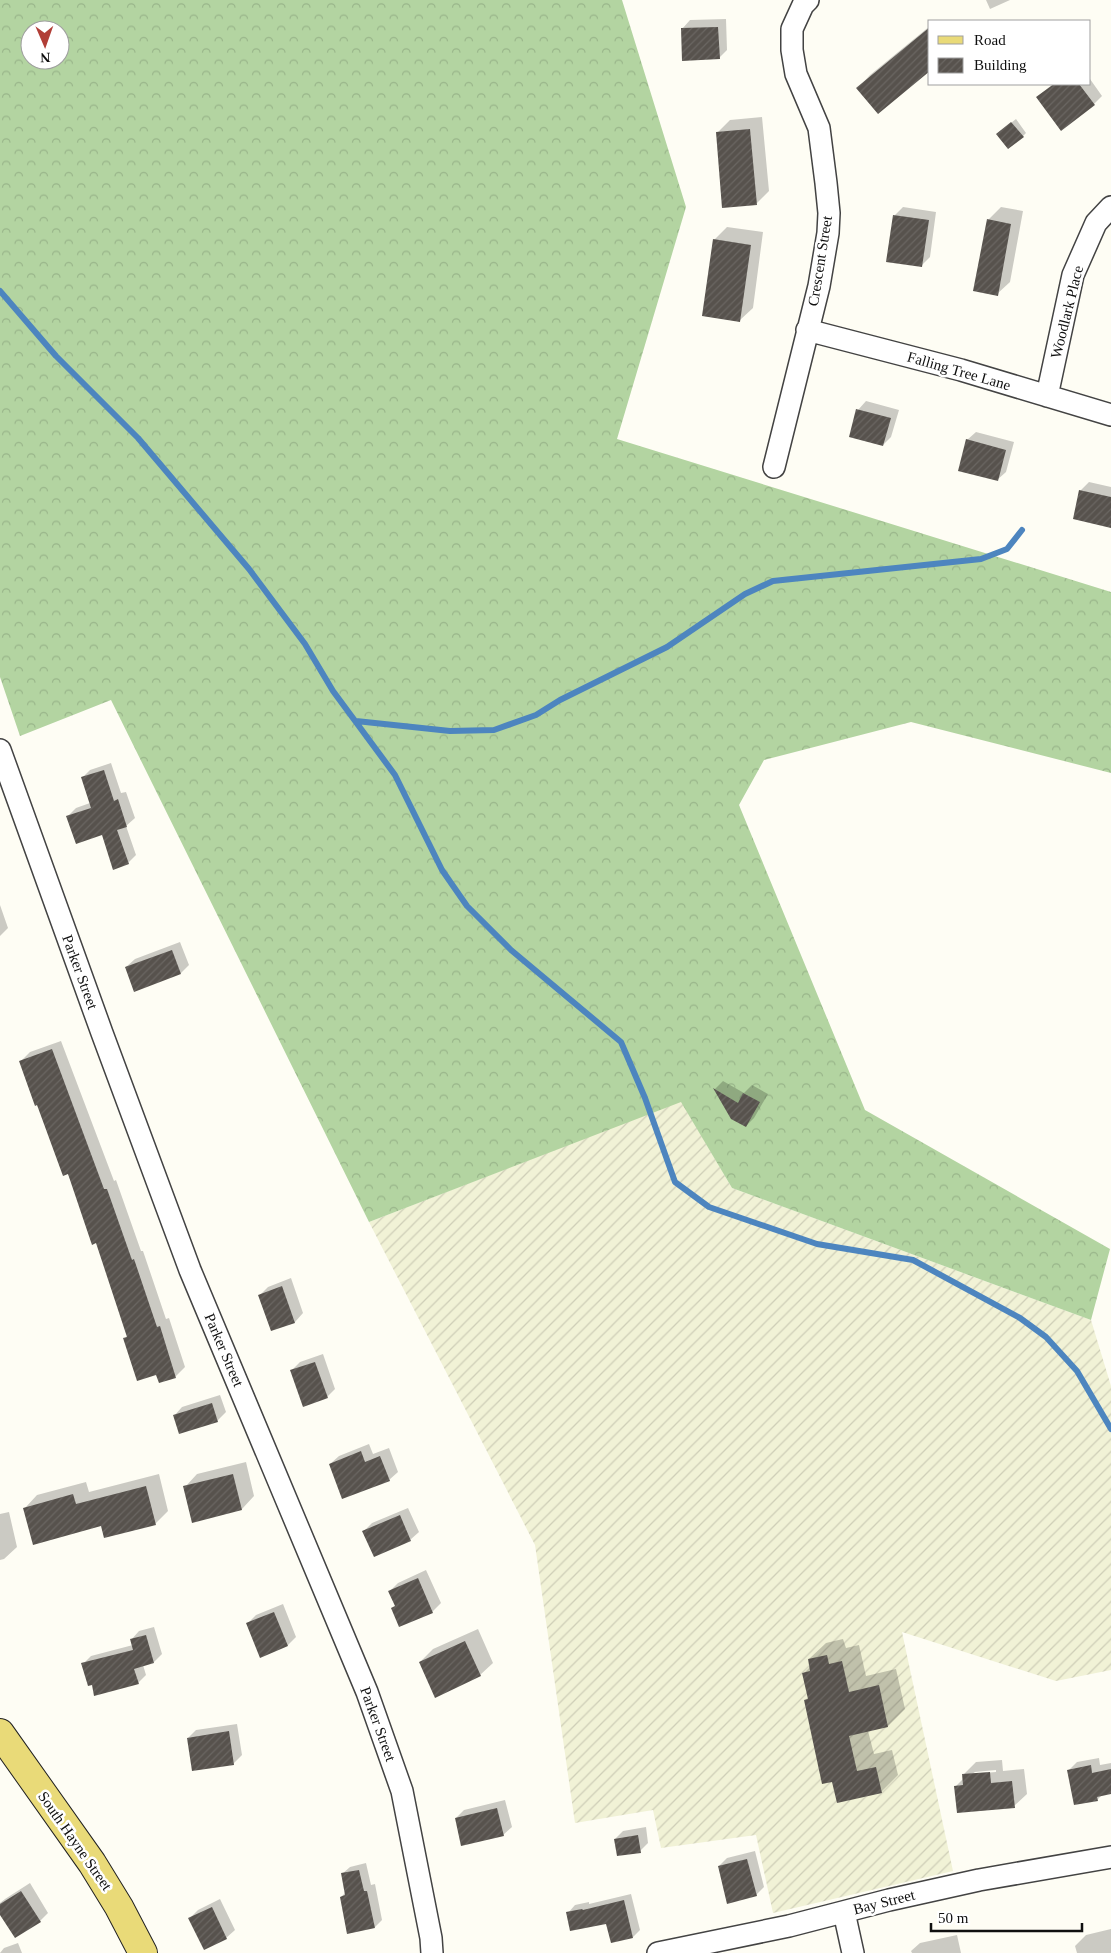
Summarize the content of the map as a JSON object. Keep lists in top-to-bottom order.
{
  "streets": {
    "main road": ["South Hayne Street"],
    "street": [
      "Crescent Street",
      "Woodlark Place",
      "Falling Tree Lane",
      "Parker Street",
      "Bay Street"
    ]
  },
  "crossings": [
    ["Crescent Street", "Falling Tree Lane"],
    ["Woodlark Place", "Falling Tree Lane"]
  ],
  "legend": ["Road", "Building"],
  "scale_bar": "50 m",
  "north": "bottom"
}
